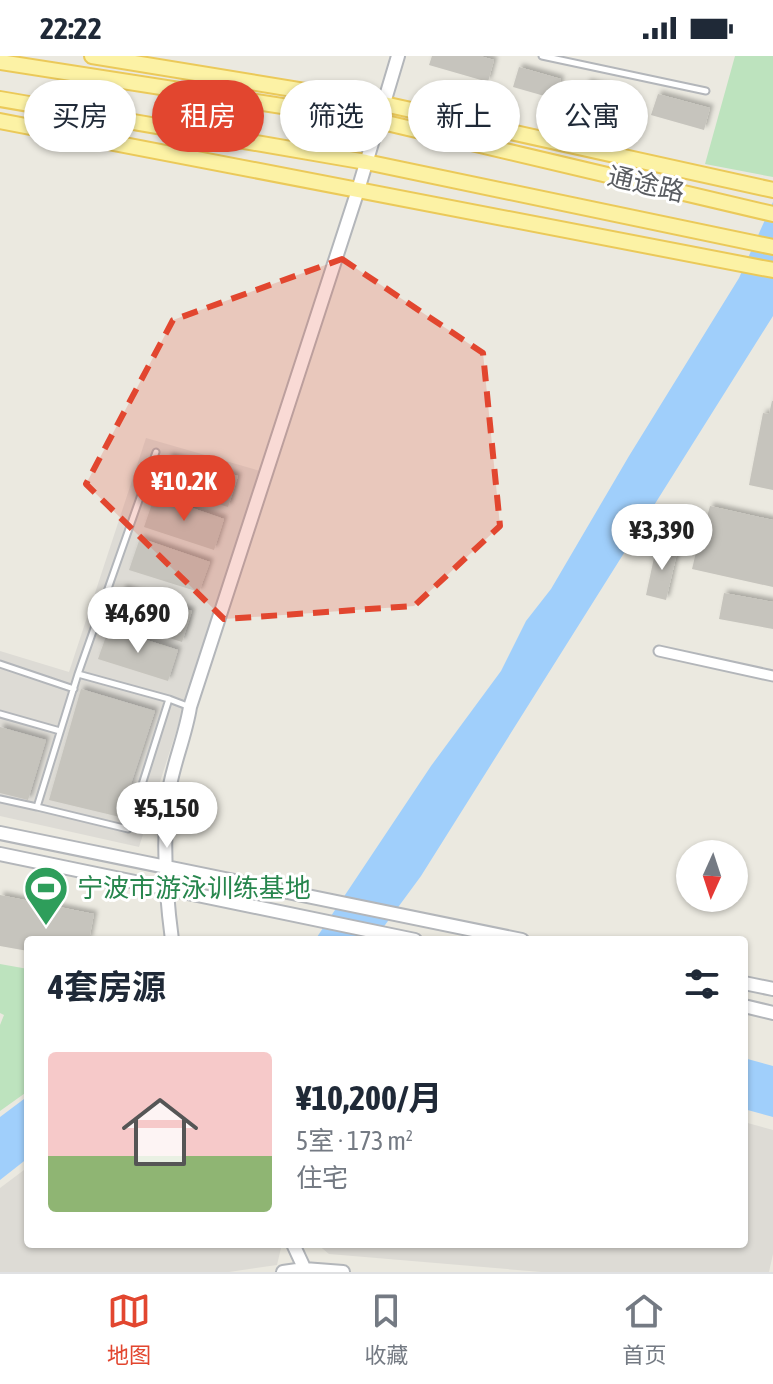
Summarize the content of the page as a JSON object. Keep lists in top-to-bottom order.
{
  "streets": {
    "main road": ["通途路"]
  },
  "places": {
    "sports": ["宁波市游泳训练基地"]
  },
  "north": "bottom",
  "page": {
    "status": "22:22",
    "chip": [
      "买房",
      "租房",
      "筛选",
      "新上",
      "公寓"
    ],
    "price": [
      "¥10.2K",
      "¥3,390",
      "¥4,690",
      "¥5,150"
    ],
    "heading": "4套房源",
    "list": [
      {
        "name": "¥10,200/月",
        "note": "5室 · 173 m² · 住宅"
      }
    ],
    "tabs": ["地图", "收藏", "首页"]
  }
}
